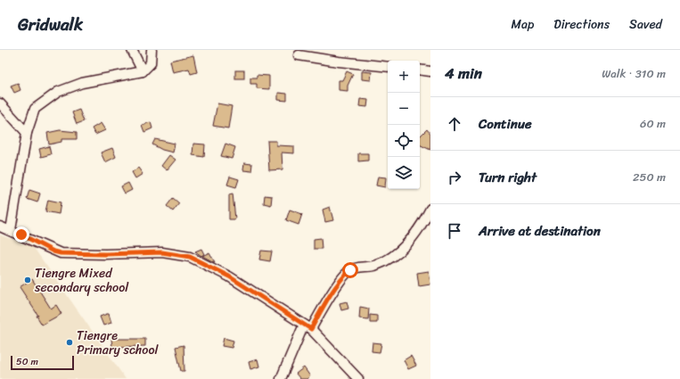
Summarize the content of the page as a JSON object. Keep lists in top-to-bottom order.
{
  "places": ["Tiengre Mixed secondary school", "Tiengre Primary school"],
  "scale_bar": "50 m",
  "page": {
    "header": "Gridwalk",
    "nav": ["Map", "Directions", "Saved"],
    "heading": ["4 min", "Walk · 310 m"],
    "map_buttons": ["+", "−"],
    "list": [
      ["Continue", "60 m"],
      ["Turn right", "250 m"],
      "Arrive at destination"
    ],
    "scale": "50 m"
  }
}
